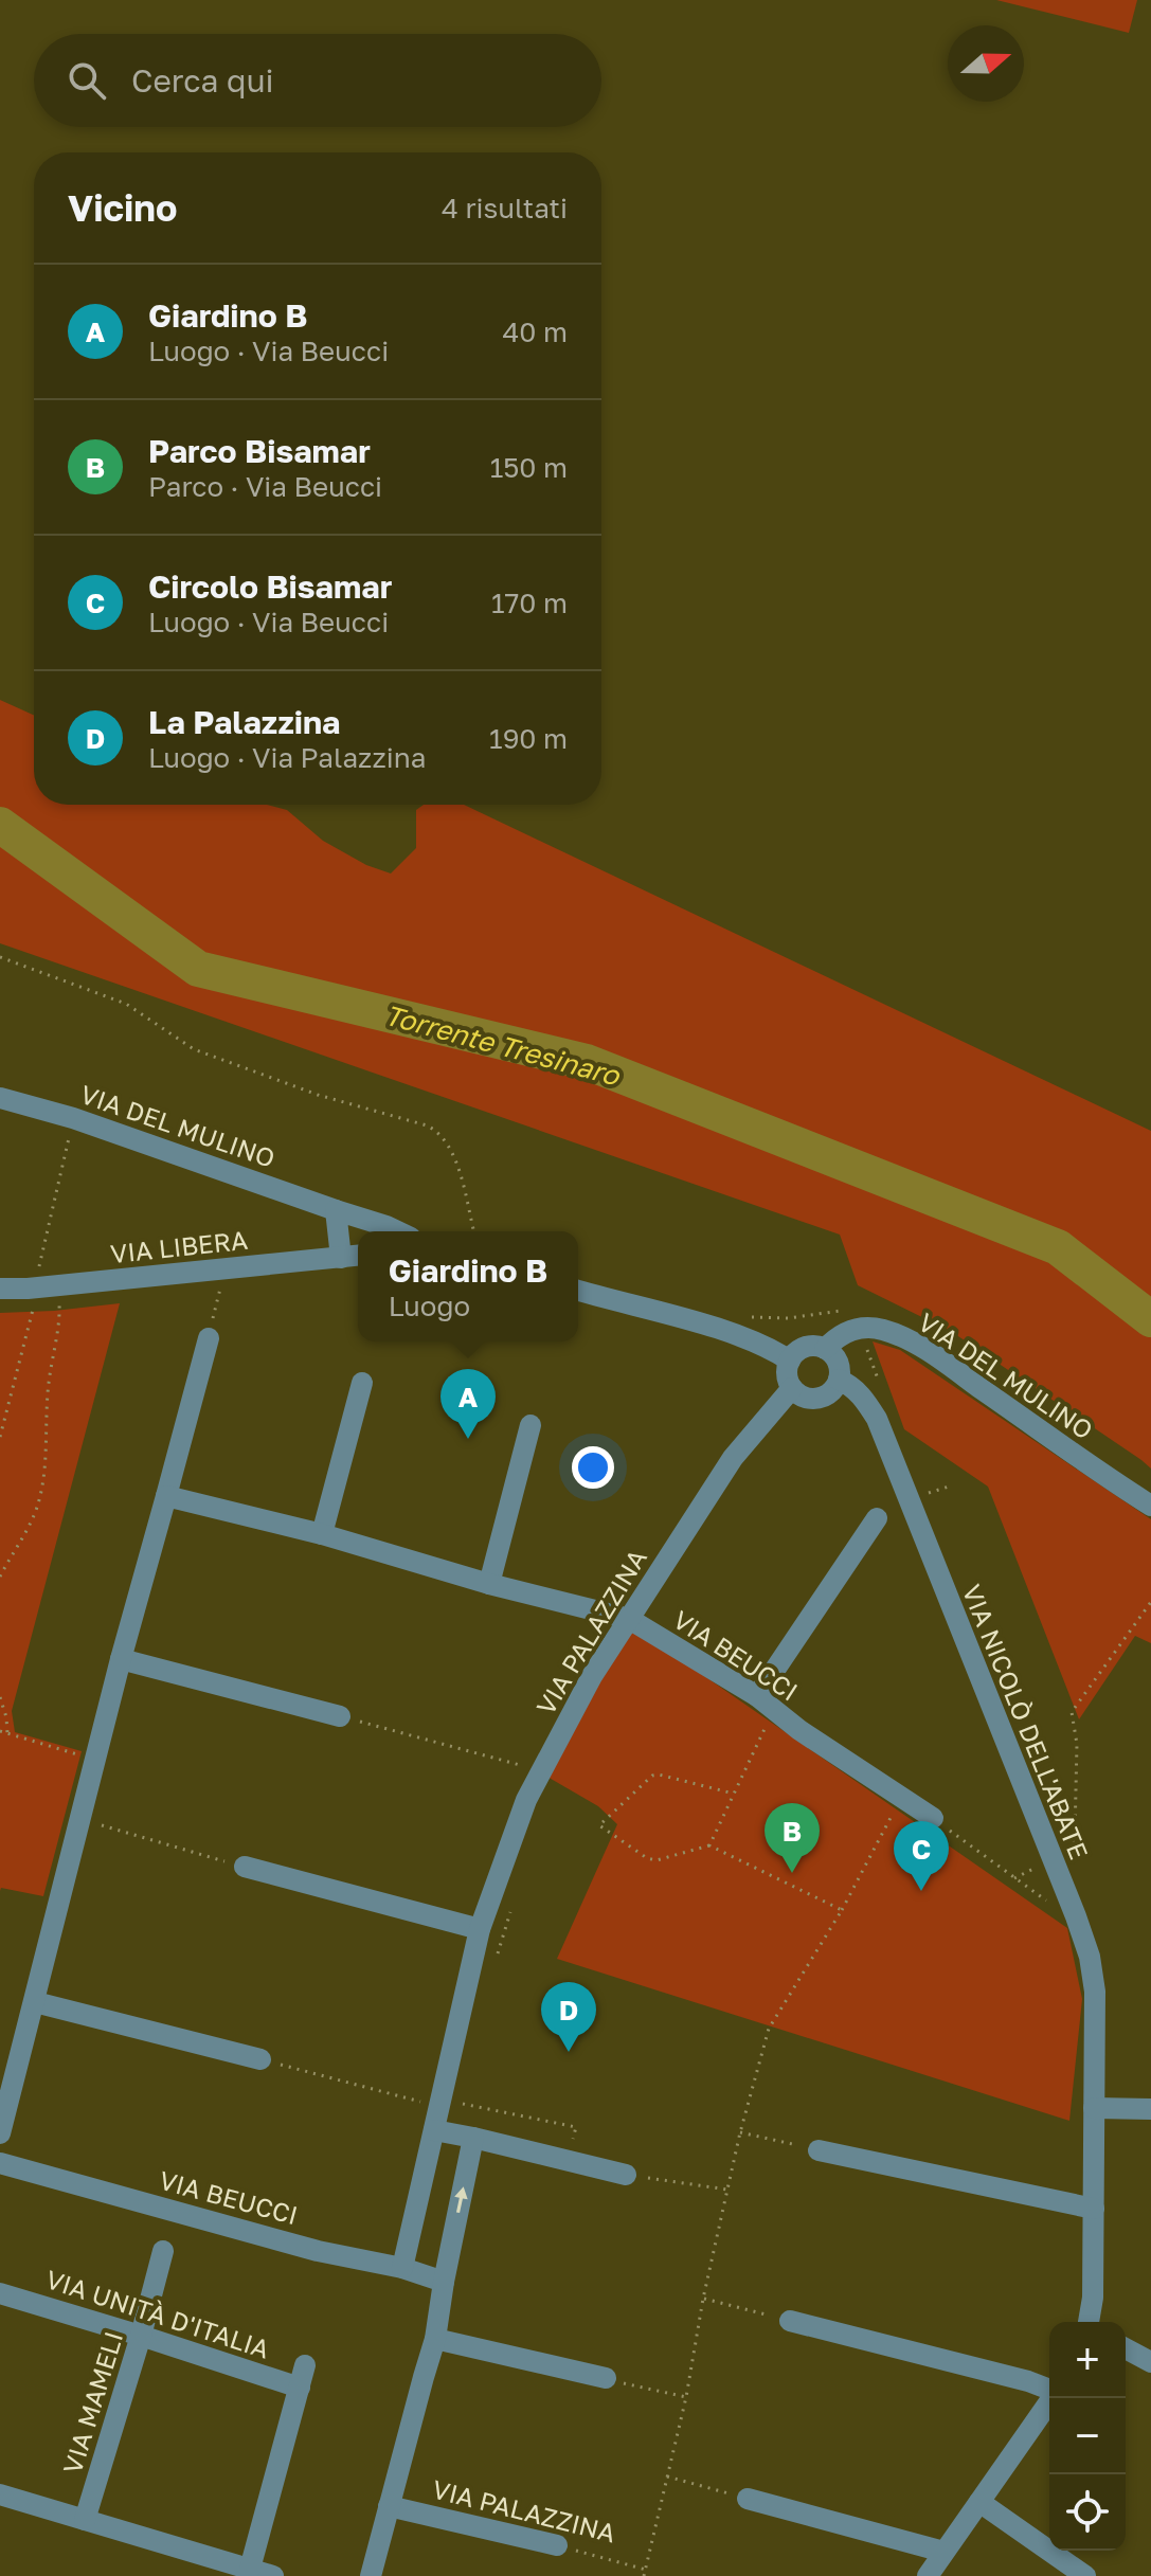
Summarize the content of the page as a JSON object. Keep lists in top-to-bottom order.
{
  "streets": {
    "street": [
      "VIA DEL MULINO",
      "VIA LIBERA",
      "VIA PALAZZINA",
      "VIA BEUCCI",
      "VIA NICOLÒ DELL'ABATE",
      "VIA UNITÀ D'ITALIA",
      "VIA MAMELI"
    ]
  },
  "crossings": [
    ["VIA DEL MULINO", "VIA PALAZZINA"],
    ["VIA DEL MULINO", "VIA NICOLÒ DELL'ABATE"],
    ["VIA PALAZZINA", "VIA BEUCCI"],
    ["VIA PALAZZINA", "VIA NICOLÒ DELL'ABATE"],
    ["VIA UNITÀ D'ITALIA", "VIA MAMELI"]
  ],
  "water": ["Torrente Tresinaro"],
  "north": "right",
  "page": {
    "search": "Cerca qui",
    "heading": ["Vicino", "4 risultati"],
    "list": [
      {
        "mark": "A",
        "name": "Giardino B",
        "note": "Luogo · Via Beucci",
        "value": "40 m"
      },
      {
        "mark": "B",
        "name": "Parco Bisamar",
        "note": "Parco · Via Beucci",
        "value": "150 m"
      },
      {
        "mark": "C",
        "name": "Circolo Bisamar",
        "note": "Luogo · Via Beucci",
        "value": "170 m"
      },
      {
        "mark": "D",
        "name": "La Palazzina",
        "note": "Luogo · Via Palazzina",
        "value": "190 m"
      }
    ],
    "popup": ["Giardino B", "Luogo"],
    "pins": [
      "A",
      "B",
      "C",
      "D"
    ],
    "map_buttons": ["+", "−"]
  }
}
